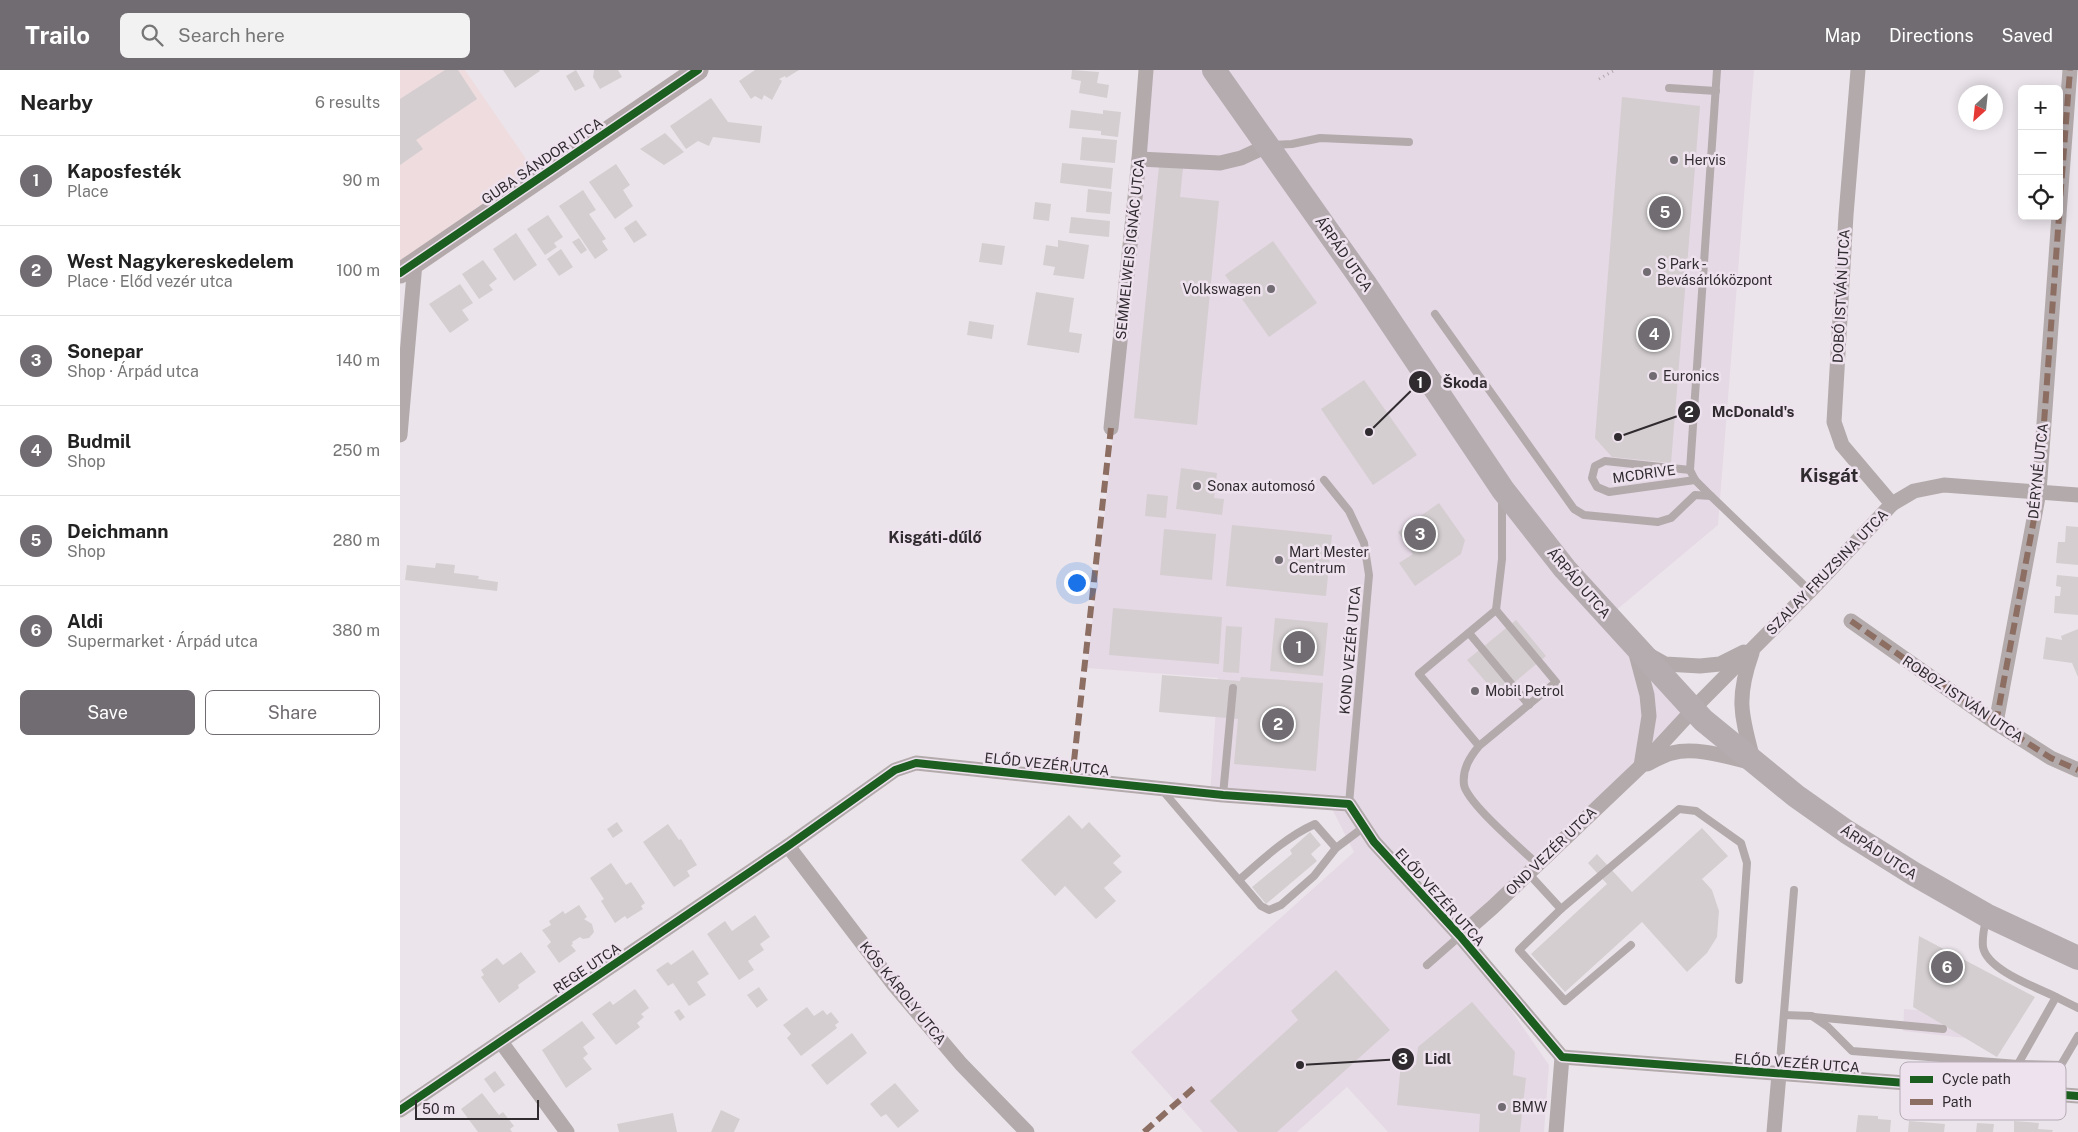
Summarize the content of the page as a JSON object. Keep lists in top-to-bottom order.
{
  "streets": {
    "main road": ["GUBA SÁNDOR UTCA", "ÁRPÁD UTCA"],
    "street": [
      "SEMMELWEIS IGNÁC UTCA",
      "DOBÓ ISTVÁN UTCA",
      "DÉRYNÉ UTCA",
      "SZALAY FRUZSINA UTCA",
      "ROBOZ ISTVÁN UTCA",
      "ELŐD VEZÉR UTCA",
      "OND VEZÉR UTCA",
      "REGE UTCA",
      "KÓS KÁROLY UTCA"
    ],
    "lane": ["MCDRIVE", "KOND VEZÉR UTCA"]
  },
  "crossings": [
    ["ÁRPÁD UTCA", "SZALAY FRUZSINA UTCA"],
    ["ÁRPÁD UTCA", "OND VEZÉR UTCA"],
    ["DOBÓ ISTVÁN UTCA", "SZALAY FRUZSINA UTCA"],
    ["DÉRYNÉ UTCA", "SZALAY FRUZSINA UTCA"],
    ["DÉRYNÉ UTCA", "ROBOZ ISTVÁN UTCA"],
    ["SZALAY FRUZSINA UTCA", "OND VEZÉR UTCA"],
    ["KOND VEZÉR UTCA", "ELŐD VEZÉR UTCA"],
    ["ELŐD VEZÉR UTCA", "OND VEZÉR UTCA"],
    ["ELŐD VEZÉR UTCA", "REGE UTCA"],
    ["ELŐD VEZÉR UTCA", "KÓS KÁROLY UTCA"],
    ["REGE UTCA", "KÓS KÁROLY UTCA"]
  ],
  "districts": ["Kisgát", "Kisgáti-dűlő"],
  "places": [
    "Hervis",
    "S Park - Bevásárlóközpont",
    "Volkswagen",
    "Euronics",
    "Škoda",
    "McDonald's",
    "Sonax automosó",
    "Mart Mester Centrum",
    "Mobil Petrol",
    "Lidl",
    "BMW"
  ],
  "legend": ["Cycle path", "Path"],
  "scale_bar": "50 m",
  "north": "bottom left",
  "page": {
    "header": "Trailo",
    "search": "Search here",
    "nav": ["Map", "Directions", "Saved"],
    "heading": ["Nearby", "6 results"],
    "map_buttons": ["+", "−"],
    "list": [
      {
        "mark": "1",
        "name": "Kaposfesték",
        "note": "Place",
        "value": "90 m"
      },
      {
        "mark": "2",
        "name": "West Nagykereskedelem",
        "note": "Place · Előd vezér utca",
        "value": "100 m"
      },
      {
        "mark": "3",
        "name": "Sonepar",
        "note": "Shop · Árpád utca",
        "value": "140 m"
      },
      {
        "mark": "4",
        "name": "Budmil",
        "note": "Shop",
        "value": "250 m"
      },
      {
        "mark": "5",
        "name": "Deichmann",
        "note": "Shop",
        "value": "280 m"
      },
      {
        "mark": "6",
        "name": "Aldi",
        "note": "Supermarket · Árpád utca",
        "value": "380 m"
      }
    ],
    "pins": [
      "5",
      "4",
      "3",
      "1",
      "2",
      "6"
    ],
    "buttons": ["Save", "Share"],
    "scale": "50 m"
  }
}
